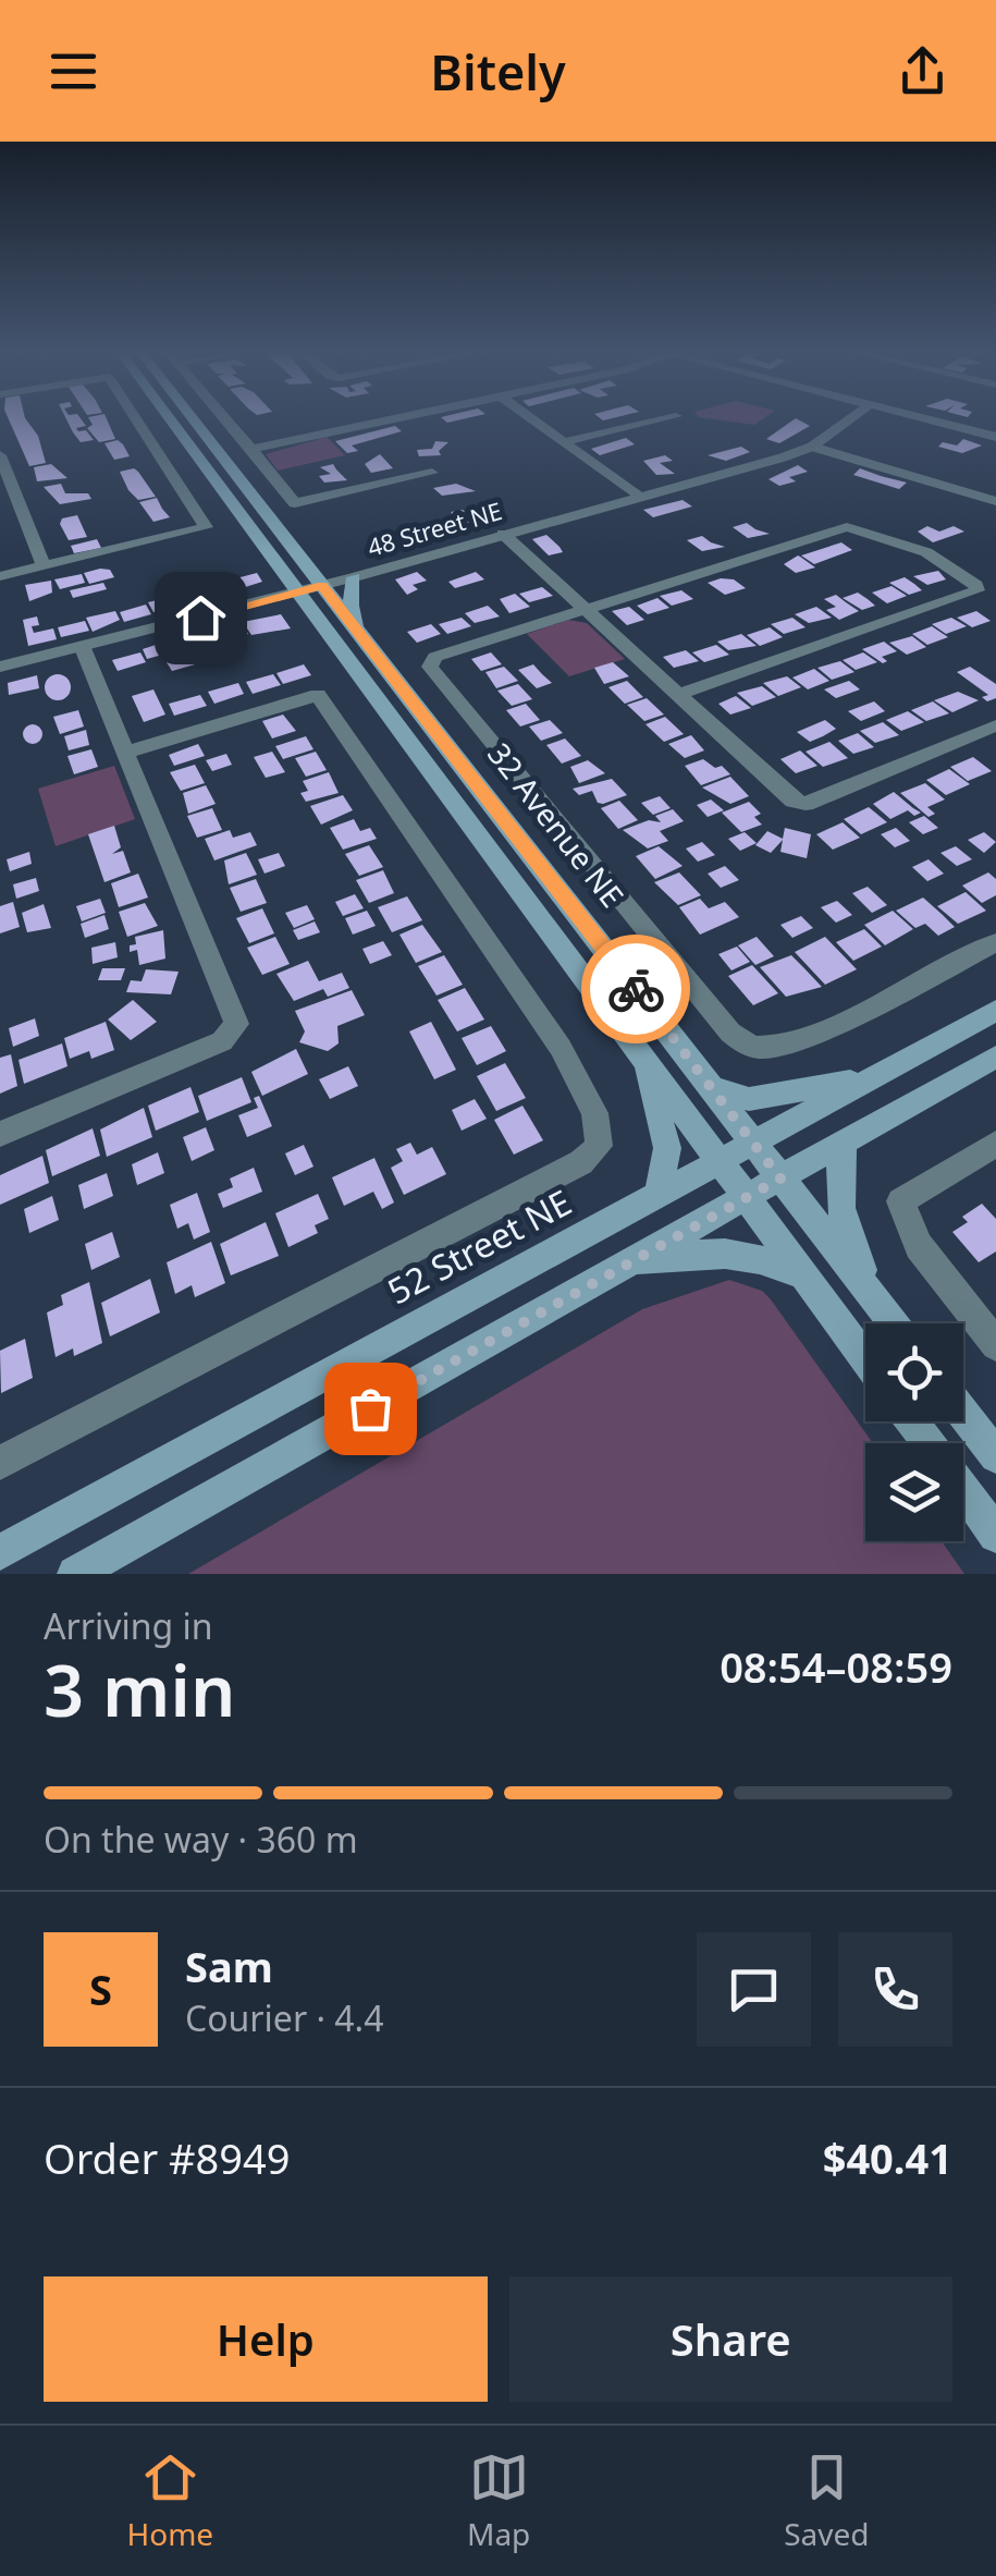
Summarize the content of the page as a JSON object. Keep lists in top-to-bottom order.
{
  "streets": {
    "main road": ["32 Avenue NE", "52 Street NE"],
    "street": ["48 Street NE"]
  },
  "crossings": [
    ["48 Street NE", "32 Avenue NE"],
    ["32 Avenue NE", "52 Street NE"]
  ],
  "page": {
    "header": "Bitely",
    "heading": ["3 min", "Arriving in", "08:54–08:59"],
    "panel": [
      "Sam",
      "Courier · 4.4",
      "Order #8949",
      "$40.41"
    ],
    "bar": "On the way · 360 m",
    "round": "S",
    "buttons": ["Help", "Share"],
    "tabs": ["Home", "Map", "Saved"]
  }
}
